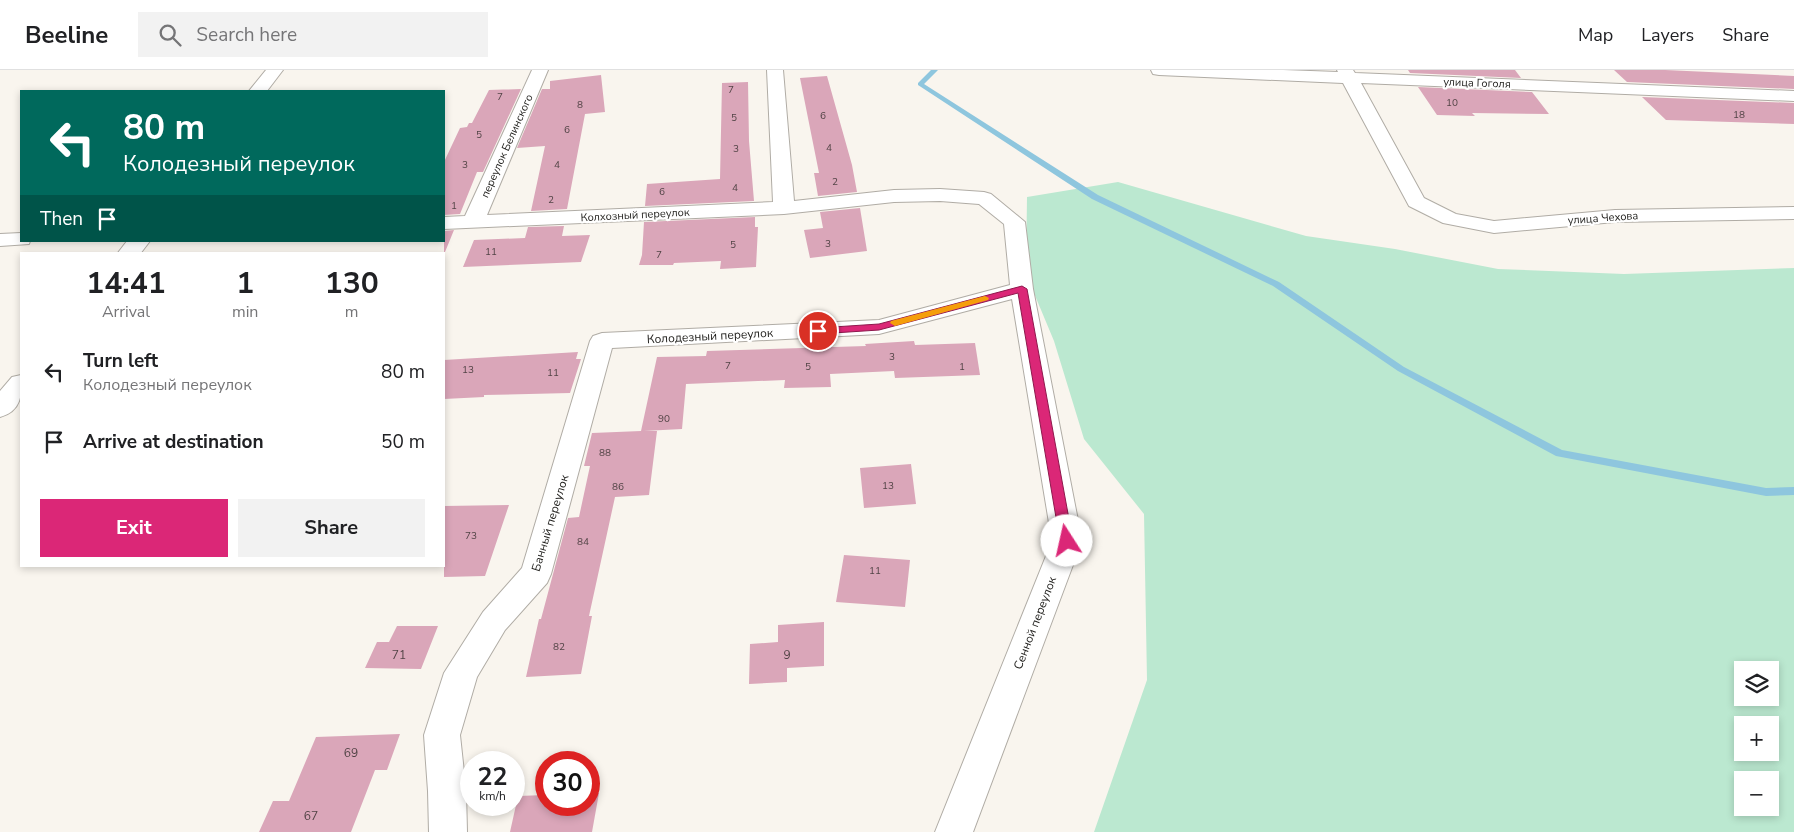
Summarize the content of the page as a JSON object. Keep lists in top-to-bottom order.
{
  "streets": {
    "street": [
      "улица Гоголя",
      "переулок Белинского",
      "Колхозный переулок",
      "улица Чехова",
      "Колодезный переулок",
      "Банный переулок",
      "Сенной переулок"
    ]
  },
  "crossings": [
    ["улица Гоголя", "улица Чехова"],
    ["переулок Белинского", "Колхозный переулок"],
    ["Колхозный переулок", "Сенной переулок"],
    ["Колодезный переулок", "Банный переулок"],
    ["Колодезный переулок", "Сенной переулок"]
  ],
  "house_numbers": [
    "7",
    "7",
    "10",
    "8",
    "18",
    "6",
    "5",
    "6",
    "5",
    "4",
    "3",
    "3",
    "4",
    "2",
    "4",
    "6",
    "2",
    "1",
    "3",
    "5",
    "11",
    "7",
    "3",
    "7",
    "5",
    "1",
    "13",
    "11",
    "90",
    "88",
    "13",
    "86",
    "73",
    "84",
    "11",
    "82",
    "71",
    "9",
    "69",
    "67"
  ],
  "page": {
    "header": "Beeline",
    "search": "Search here",
    "nav": ["Map", "Layers", "Share"],
    "turn": ["80 m", "Колодезный переулок"],
    "then": "Then",
    "eta": [
      "14:41",
      "Arrival",
      "1",
      "min",
      "130",
      "m"
    ],
    "list": [
      {
        "name": "Turn left",
        "note": "Колодезный переулок",
        "value": "80 m"
      },
      {
        "name": "Arrive at destination",
        "value": "50 m"
      }
    ],
    "buttons": ["Exit", "Share"],
    "map_buttons": ["+", "−"],
    "speed": "22 km/h",
    "limit": "30"
  }
}
